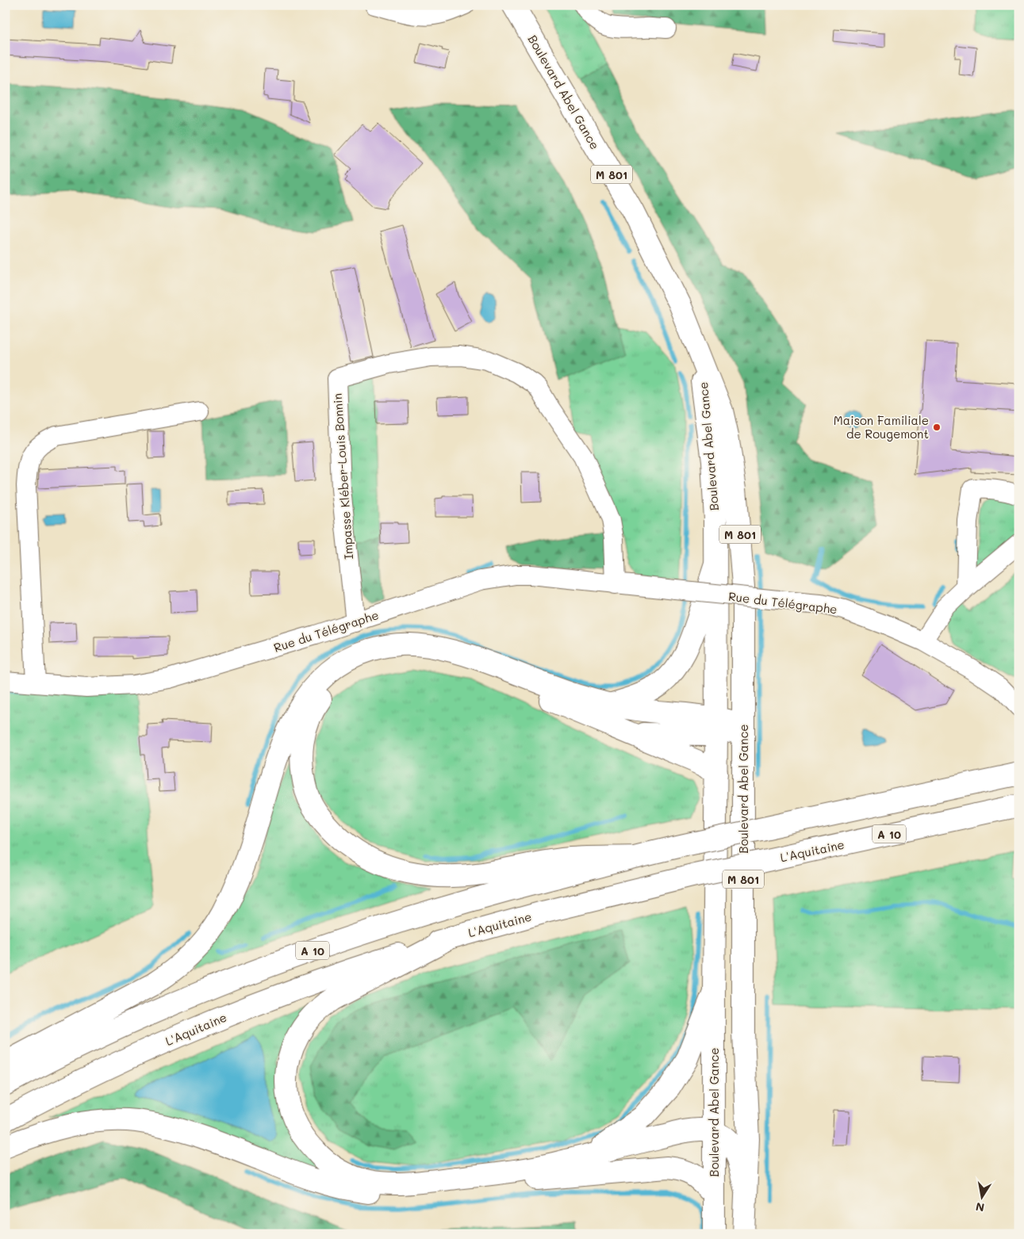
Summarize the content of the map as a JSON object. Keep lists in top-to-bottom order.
{
  "streets": {
    "main road": [
      "Boulevard Abel Gance",
      "M 801",
      "A 10",
      "L'Aquitaine"
    ],
    "street": ["Impasse Kléber-Louis Bonnin", "Rue du Télégraphe"]
  },
  "crossings": [
    ["Impasse Kléber-Louis Bonnin", "Rue du Télégraphe"]
  ],
  "places": ["Maison Familiale de Rougemont"],
  "north": "bottom"
}
